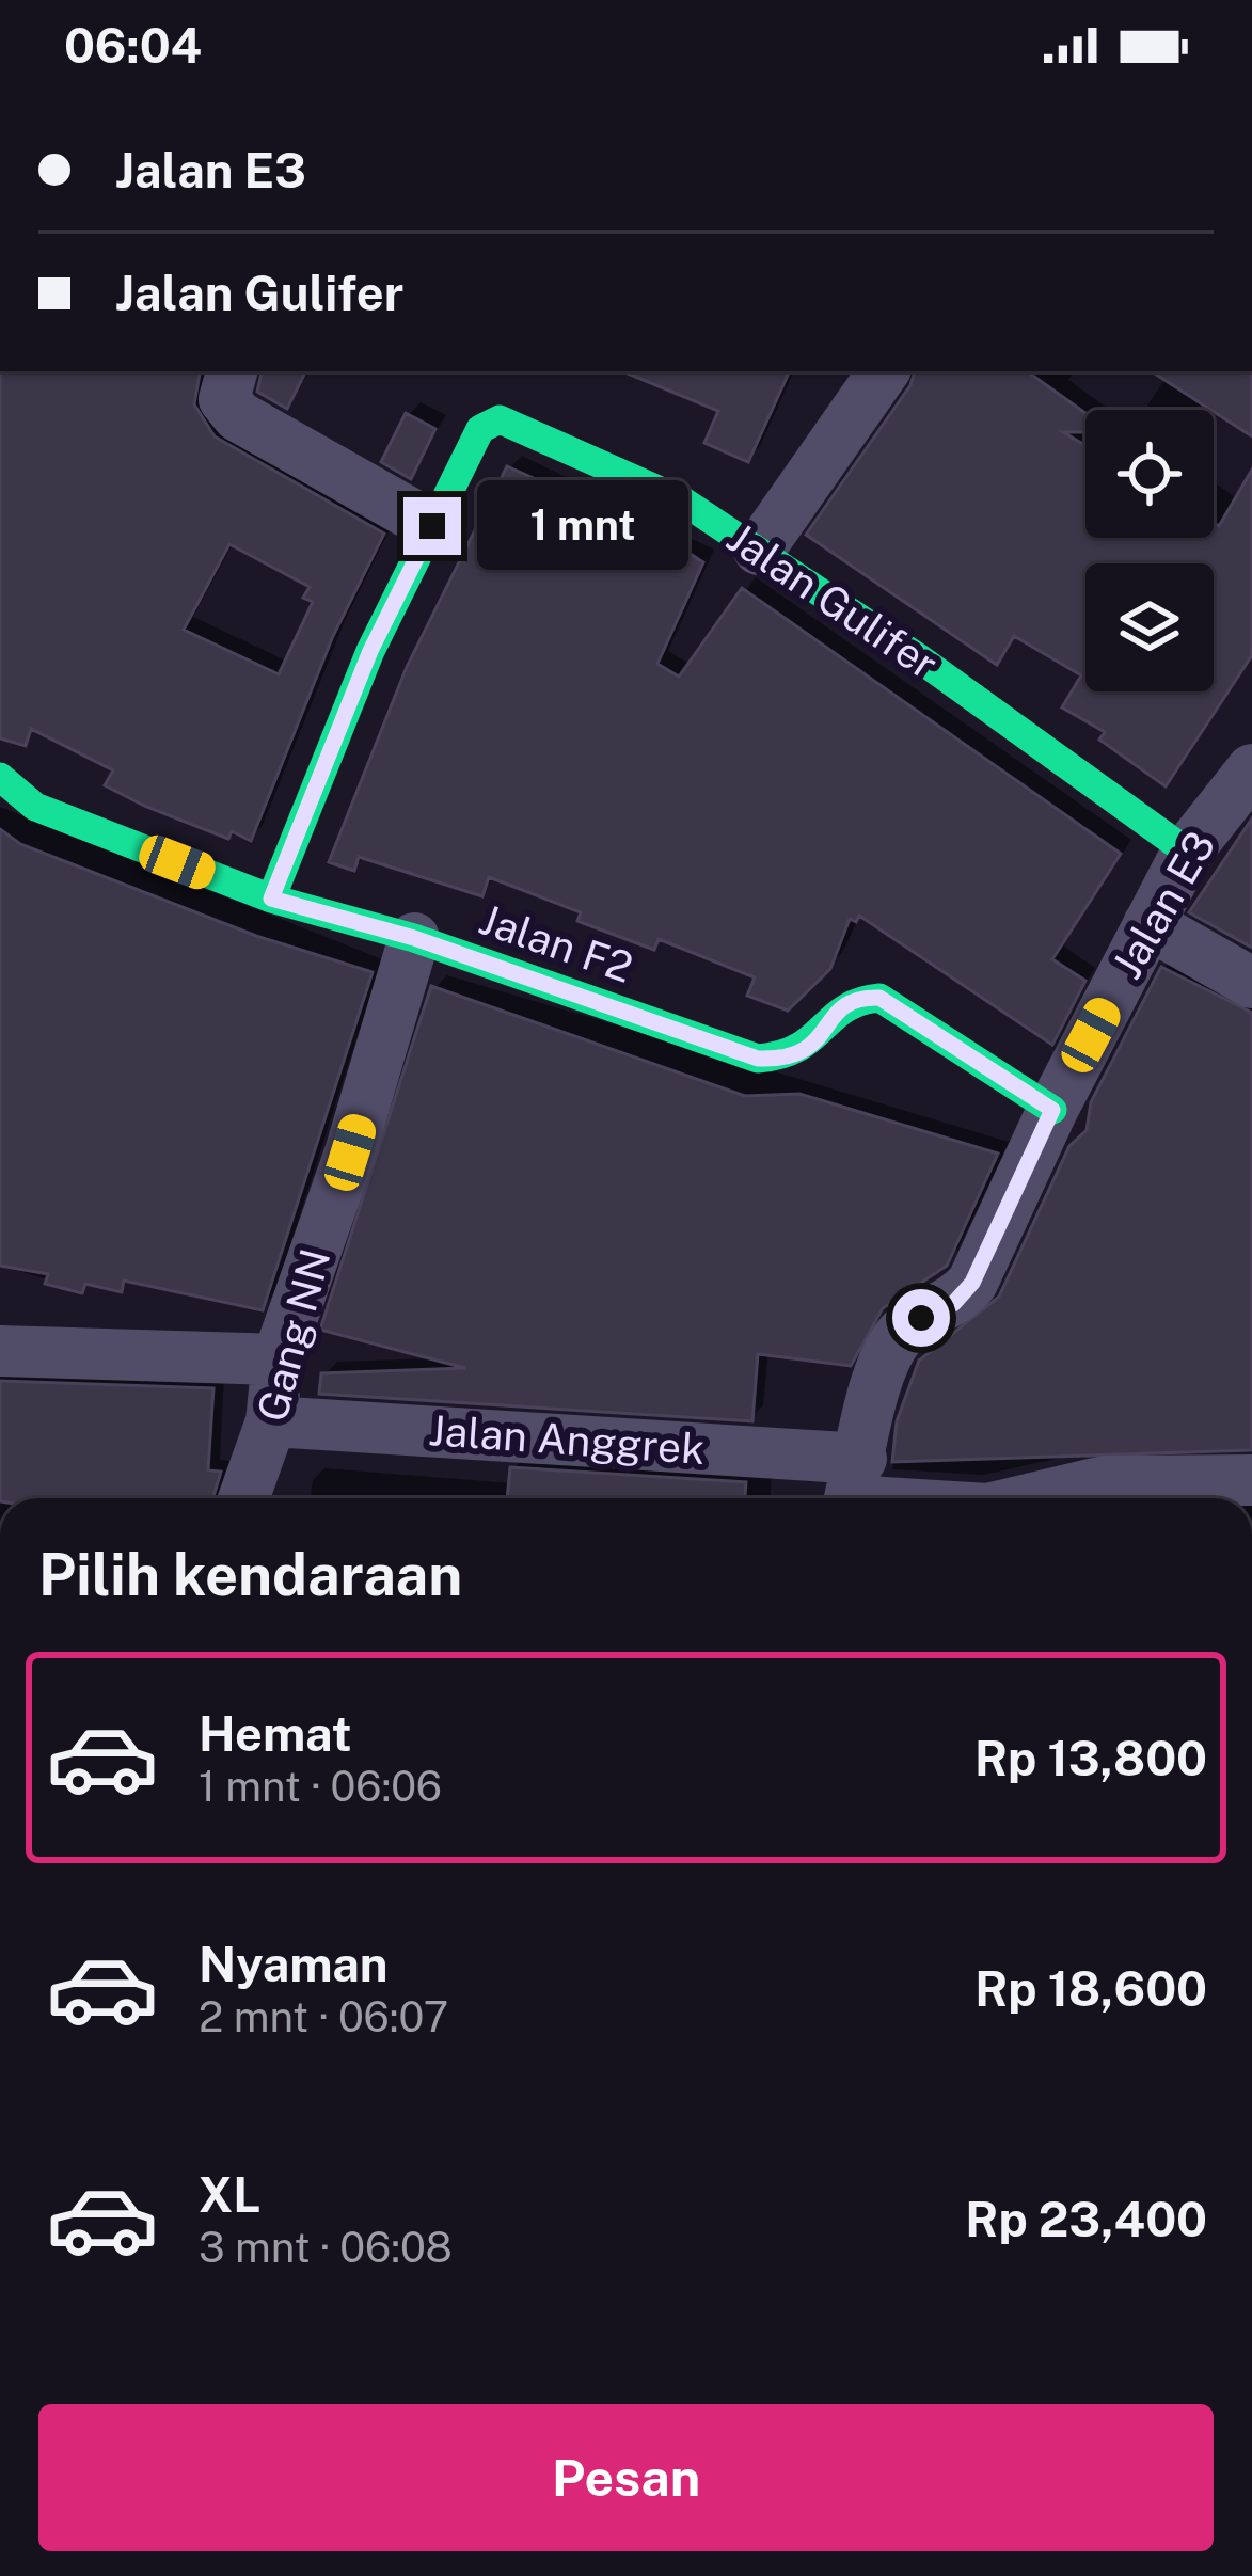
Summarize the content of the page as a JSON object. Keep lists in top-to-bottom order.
{
  "streets": {
    "street": [
      "Jalan Gulifer",
      "Jalan E3",
      "Jalan F2",
      "Gang NN",
      "Jalan Anggrek"
    ]
  },
  "crossings": [
    ["Jalan Gulifer", "Jalan E3"],
    ["Jalan Gulifer", "Jalan F2"],
    ["Jalan E3", "Jalan F2"],
    ["Jalan E3", "Jalan Anggrek"],
    ["Jalan F2", "Gang NN"],
    ["Gang NN", "Jalan Anggrek"]
  ],
  "page": {
    "status": "06:04",
    "banner": ["Jalan E3", "Jalan Gulifer"],
    "bubble": "1 mnt",
    "heading": "Pilih kendaraan",
    "list": [
      {
        "name": "Hemat",
        "note": "1 mnt · 06:06",
        "value": "Rp 13,800"
      },
      {
        "name": "Nyaman",
        "note": "2 mnt · 06:07",
        "value": "Rp 18,600"
      },
      {
        "name": "XL",
        "note": "3 mnt · 06:08",
        "value": "Rp 23,400"
      }
    ],
    "buttons": "Pesan"
  }
}
